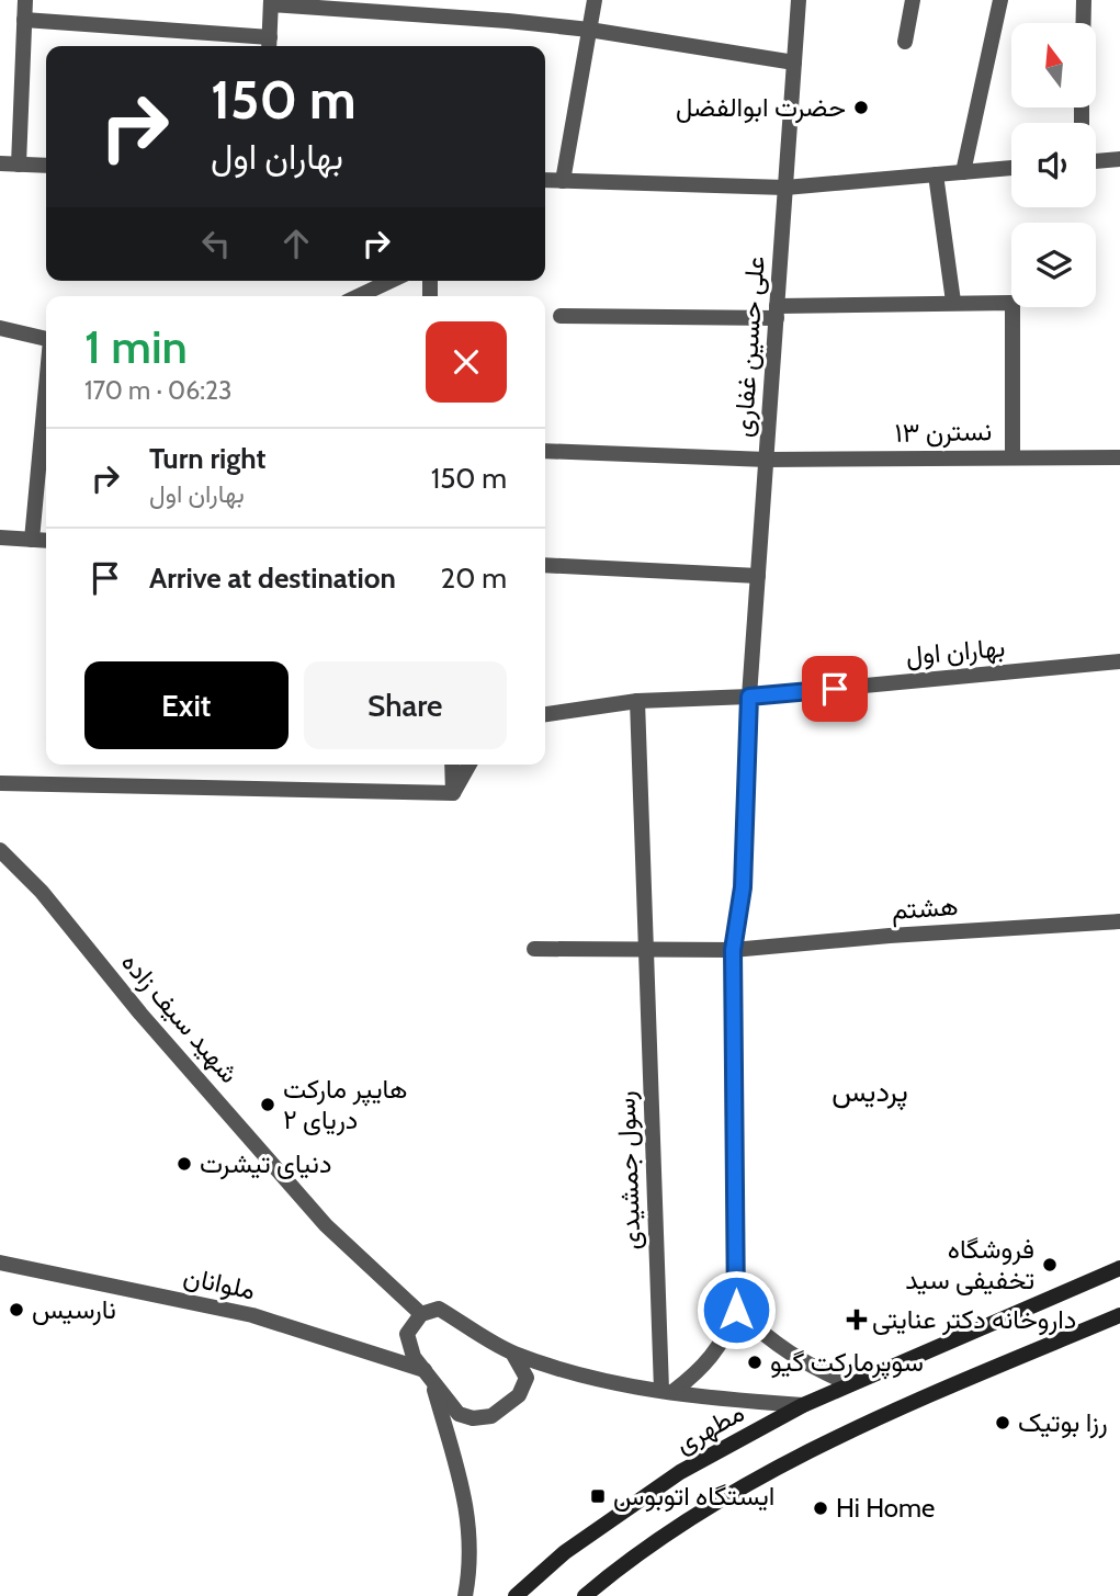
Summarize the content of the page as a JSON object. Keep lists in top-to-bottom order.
{
  "streets": {
    "main road": ["مطهری"],
    "street": [
      "علی حسین غفاری",
      "نسترن ۱۳",
      "بهاران اول",
      "هشتم",
      "شهید سیف زاده",
      "رسول جمشیدی",
      "ملوانان"
    ]
  },
  "crossings": [
    ["علی حسین غفاری", "نسترن ۱۳"],
    ["علی حسین غفاری", "بهاران اول"],
    ["علی حسین غفاری", "هشتم"],
    ["بهاران اول", "رسول جمشیدی"],
    ["هشتم", "رسول جمشیدی"]
  ],
  "districts": ["پردیس"],
  "places": {
    "other": [
      "حضرت ابوالفضل",
      "هایپر مارکت دریای ۲",
      "دنیای تیشرت",
      "فروشگاه تخفیفی سید",
      "نارسیس",
      "سوپرمارکت گیو",
      "رزا بوتیک",
      "Hi Home"
    ],
    "health": ["داروخانه دکتر عنایتی"],
    "transit": ["ایستگاه اتوبوس"]
  },
  "north": "top",
  "page": {
    "turn": ["150 m", "بهاران اول"],
    "heading": ["1 min", "170 m · 06:23"],
    "list": [
      {
        "name": "Turn right",
        "note": "بهاران اول",
        "value": "150 m"
      },
      {
        "name": "Arrive at destination",
        "value": "20 m"
      }
    ],
    "buttons": ["Exit", "Share"]
  }
}
